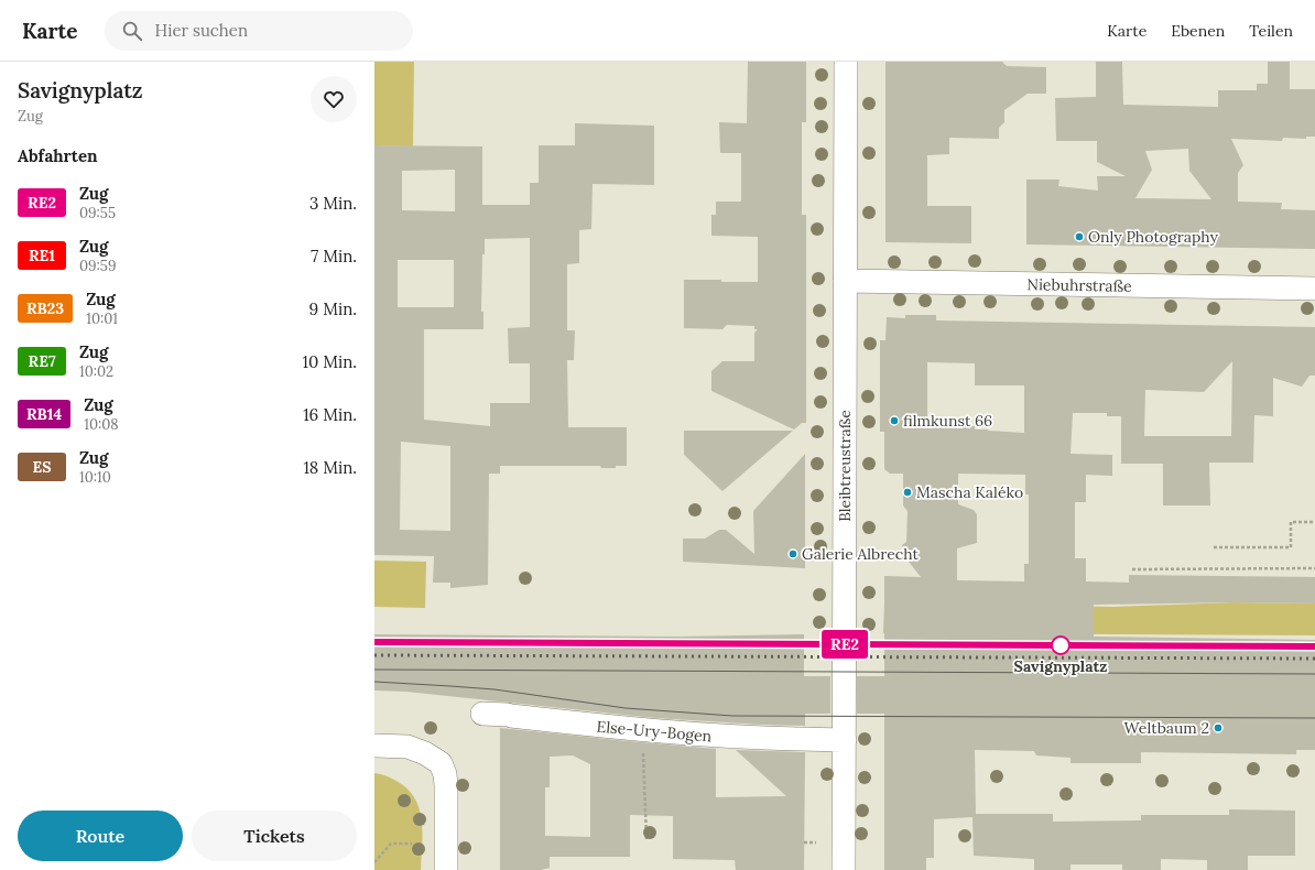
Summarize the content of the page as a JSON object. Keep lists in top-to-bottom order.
{
  "streets": {
    "street": ["Niebuhrstraße", "Bleibtreustraße", "Else-Ury-Bogen"]
  },
  "crossings": [
    ["Niebuhrstraße", "Bleibtreustraße"],
    ["Bleibtreustraße", "Else-Ury-Bogen"]
  ],
  "places": [
    "Only Photography",
    "filmkunst 66",
    "Mascha Kaléko",
    "Galerie Albrecht",
    "Savignyplatz",
    "Weltbaum 2"
  ],
  "page": {
    "header": "Karte",
    "search": "Hier suchen",
    "nav": ["Karte", "Ebenen", "Teilen"],
    "heading": [
      ["Savignyplatz", "Zug"],
      "Abfahrten"
    ],
    "on_map": "RE2",
    "list": [
      {
        "mark": "RE2",
        "name": "Zug",
        "note": "09:55",
        "value": "3 Min."
      },
      {
        "mark": "RE1",
        "name": "Zug",
        "note": "09:59",
        "value": "7 Min."
      },
      {
        "mark": "RB23",
        "name": "Zug",
        "note": "10:01",
        "value": "9 Min."
      },
      {
        "mark": "RE7",
        "name": "Zug",
        "note": "10:02",
        "value": "10 Min."
      },
      {
        "mark": "RB14",
        "name": "Zug",
        "note": "10:08",
        "value": "16 Min."
      },
      {
        "mark": "ES",
        "name": "Zug",
        "note": "10:10",
        "value": "18 Min."
      }
    ],
    "buttons": ["Route", "Tickets"]
  }
}
